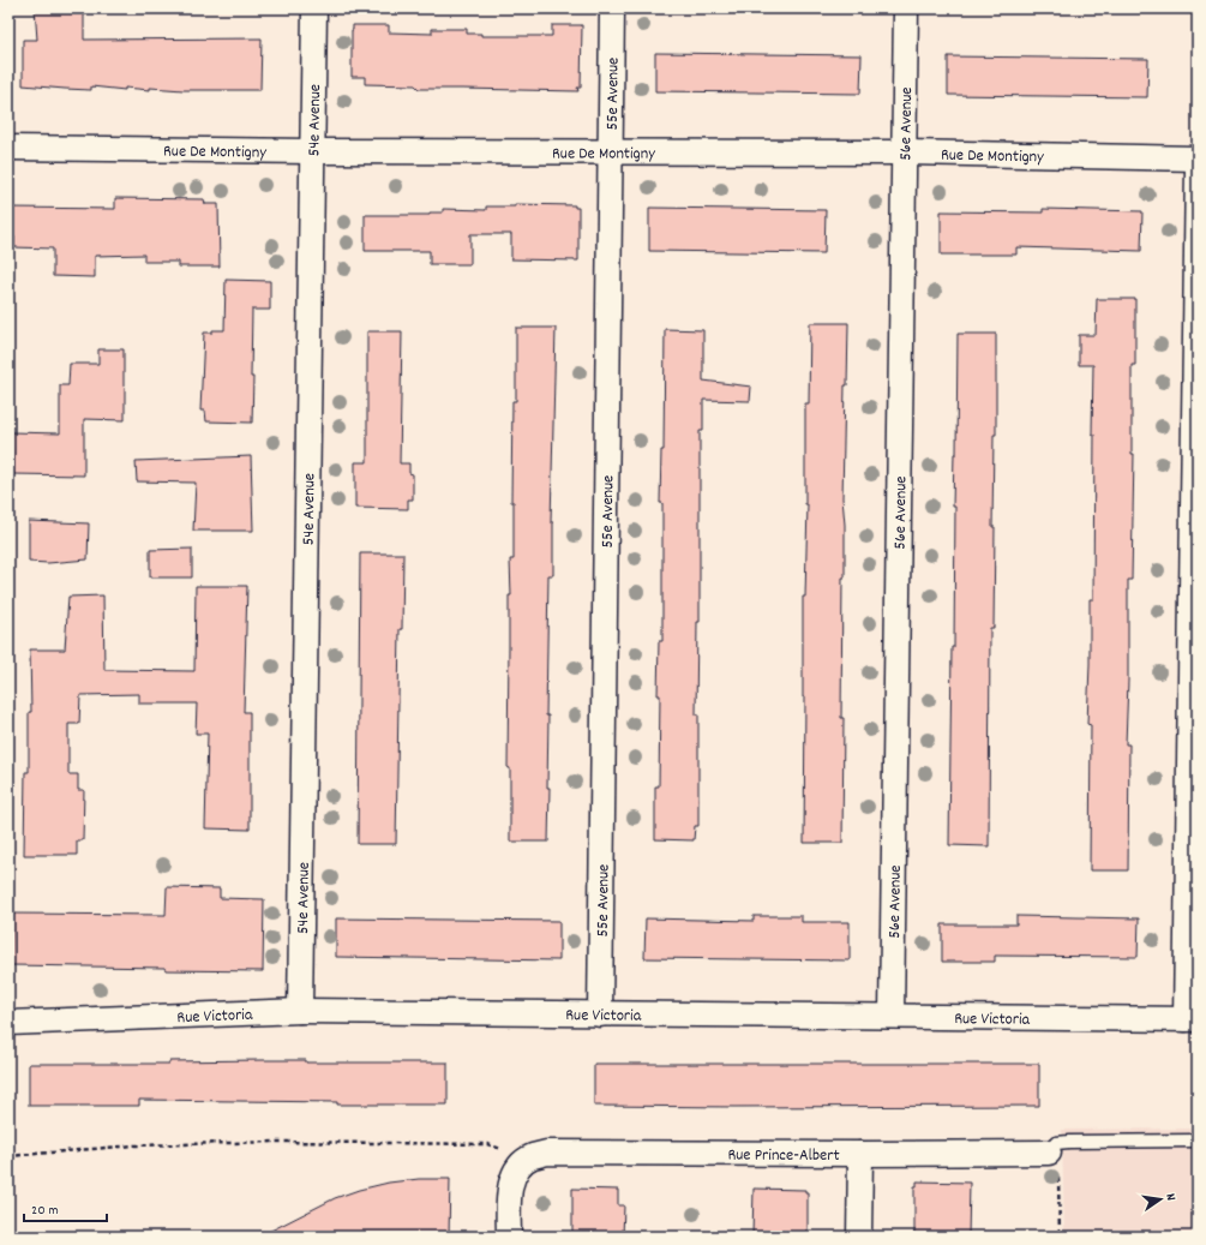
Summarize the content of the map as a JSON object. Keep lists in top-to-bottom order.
{
  "streets": {
    "street": [
      "55e Avenue",
      "54e Avenue",
      "56e Avenue",
      "Rue De Montigny",
      "Rue Victoria",
      "Rue Prince-Albert"
    ]
  },
  "crossings": [
    ["55e Avenue", "Rue De Montigny"],
    ["55e Avenue", "Rue Victoria"],
    ["54e Avenue", "Rue De Montigny"],
    ["54e Avenue", "Rue Victoria"],
    ["56e Avenue", "Rue De Montigny"],
    ["56e Avenue", "Rue Victoria"]
  ],
  "scale_bar": "20 m",
  "north": "right"
}
